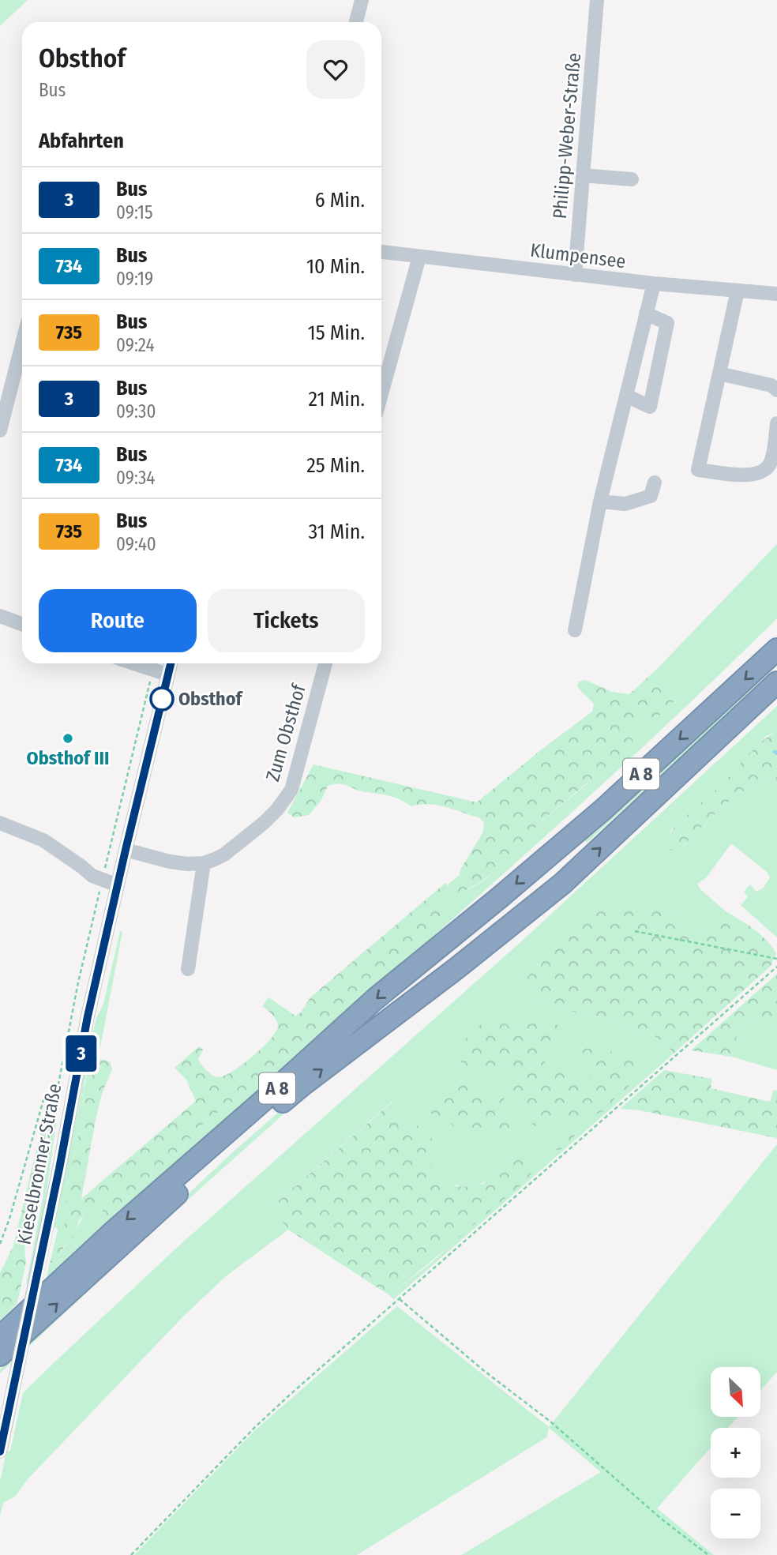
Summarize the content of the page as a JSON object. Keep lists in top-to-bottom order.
{
  "streets": {
    "highway": ["A 8"],
    "street": [
      "Philipp-Weber-Straße",
      "Klumpensee",
      "Zum Obsthof",
      "Kieselbronner Straße"
    ]
  },
  "crossings": [
    ["Philipp-Weber-Straße", "Klumpensee"],
    ["Zum Obsthof", "Kieselbronner Straße"]
  ],
  "places": ["Obsthof", "Obsthof III"],
  "lines": ["bus line 3"],
  "north": "bottom right",
  "page": {
    "on_map": "3",
    "heading": [
      ["Obsthof", "Bus"],
      "Abfahrten"
    ],
    "list": [
      {
        "mark": "3",
        "name": "Bus",
        "note": "09:15",
        "value": "6 Min."
      },
      {
        "mark": "734",
        "name": "Bus",
        "note": "09:19",
        "value": "10 Min."
      },
      {
        "mark": "735",
        "name": "Bus",
        "note": "09:24",
        "value": "15 Min."
      },
      {
        "mark": "3",
        "name": "Bus",
        "note": "09:30",
        "value": "21 Min."
      },
      {
        "mark": "734",
        "name": "Bus",
        "note": "09:34",
        "value": "25 Min."
      },
      {
        "mark": "735",
        "name": "Bus",
        "note": "09:40",
        "value": "31 Min."
      }
    ],
    "buttons": ["Route", "Tickets"],
    "map_buttons": ["+", "−"]
  }
}
